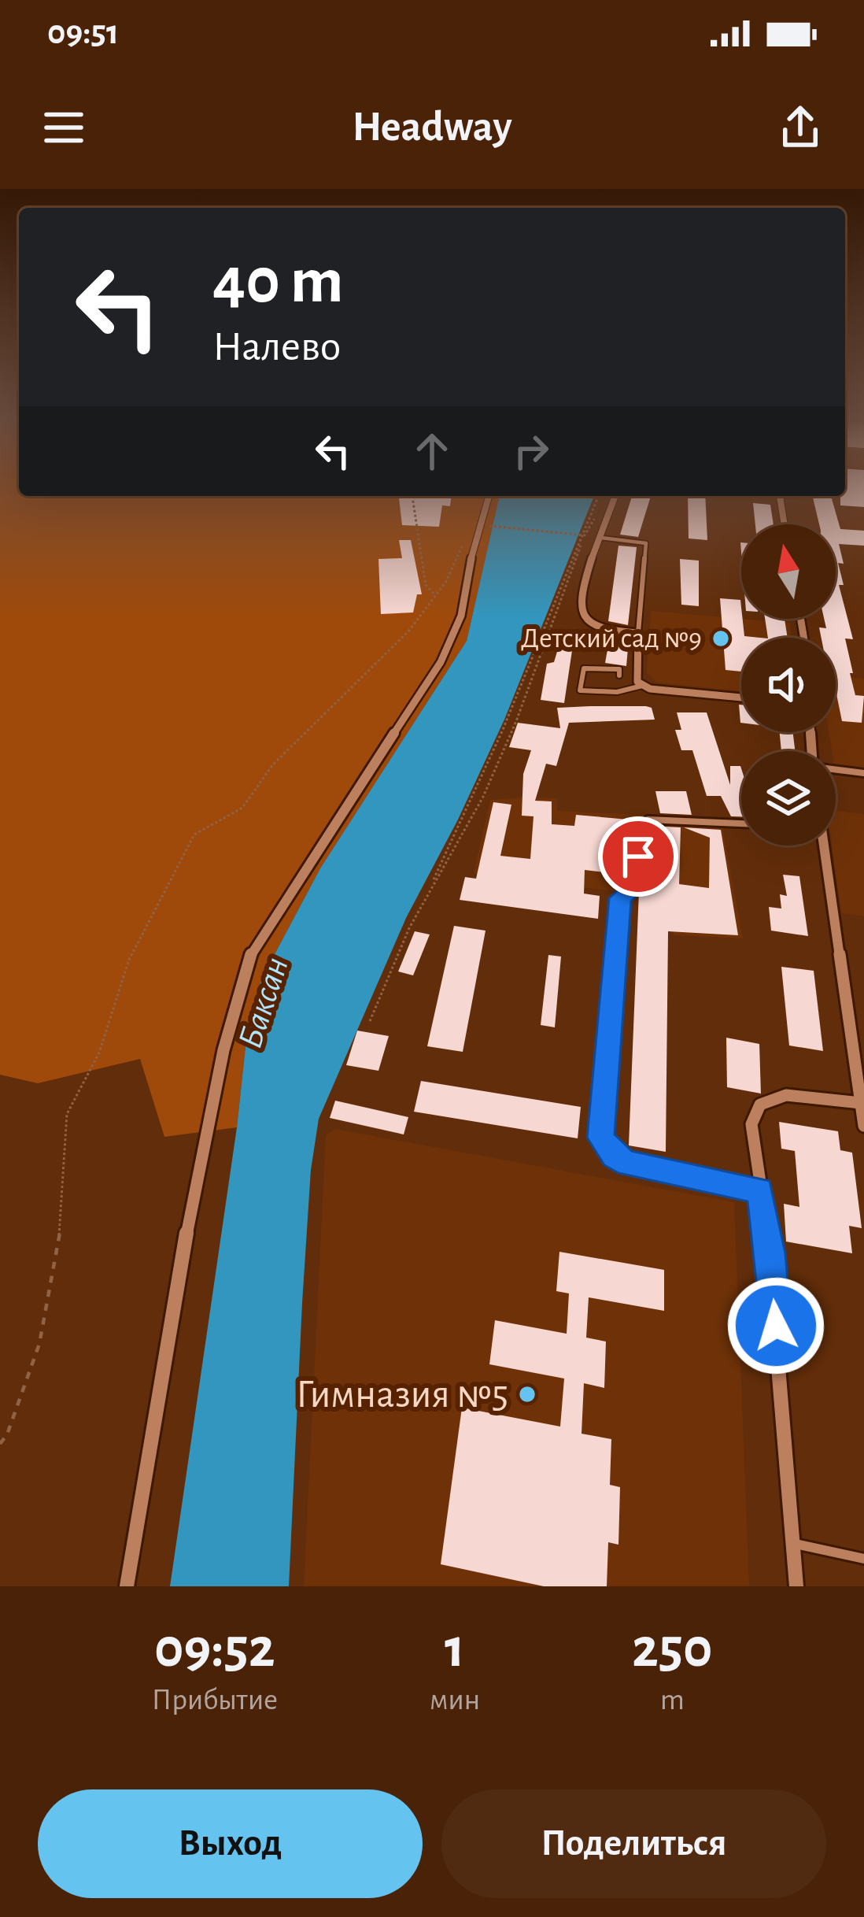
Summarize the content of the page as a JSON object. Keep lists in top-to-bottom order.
{
  "water": ["Баксан"],
  "places": ["Детский сад №9", "Гимназия №5"],
  "north": "top",
  "page": {
    "status": "09:51",
    "header": "Headway",
    "turn": ["40 m", "Налево"],
    "eta": [
      "09:52",
      "Прибытие",
      "1",
      "мин",
      "250",
      "m"
    ],
    "buttons": ["Выход", "Поделиться"]
  }
}
